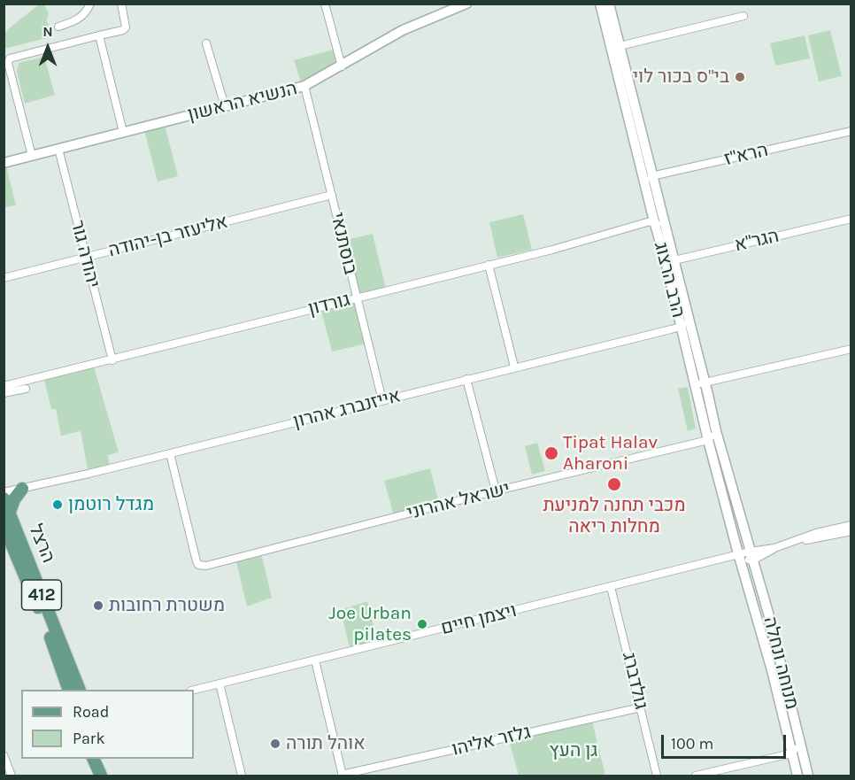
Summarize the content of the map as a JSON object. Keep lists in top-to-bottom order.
{
  "streets": {
    "main road": ["הרצל", "412"],
    "street": [
      "הנשיא הראשון",
      "הרא\"ז",
      "אליעזר בן-יהודה",
      "הגר\"א",
      "בוסתנאי",
      "יהודה גור",
      "הרב הרצוג",
      "גורדון",
      "אייזנברג אהרון",
      "ישראל אהרוני",
      "ויצמן חיים",
      "מנוחה ונחלה",
      "גולדברג",
      "גלזר אליהו"
    ]
  },
  "crossings": [
    ["הנשיא הראשון", "בוסתנאי"],
    ["הנשיא הראשון", "יהודה גור"],
    ["הרא\"ז", "הרב הרצוג"],
    ["אליעזר בן-יהודה", "בוסתנאי"],
    ["אליעזר בן-יהודה", "יהודה גור"],
    ["הגר\"א", "הרב הרצוג"],
    ["בוסתנאי", "גורדון"],
    ["בוסתנאי", "אייזנברג אהרון"],
    ["יהודה גור", "גורדון"],
    ["הרב הרצוג", "גורדון"],
    ["הרב הרצוג", "אייזנברג אהרון"],
    ["הרב הרצוג", "ישראל אהרוני"],
    ["הרב הרצוג", "ויצמן חיים"],
    ["הרב הרצוג", "מנוחה ונחלה"],
    ["אייזנברג אהרון", "ישראל אהרוני"],
    ["ויצמן חיים", "מנוחה ונחלה"],
    ["ויצמן חיים", "גולדברג"],
    ["גולדברג", "גלזר אליהו"]
  ],
  "parks": ["גן העץ"],
  "places": [
    "בי\"ס בכור לוי",
    "Tipat Halav Aharoni",
    "מכבי תחנה למניעת מחלות ריאה",
    "מגדל רוטמן",
    "משטרת רחובות",
    "Joe Urban pilates",
    "אוהל תורה"
  ],
  "legend": ["Road", "Park"],
  "scale_bar": "100 m",
  "north": "top"
}
